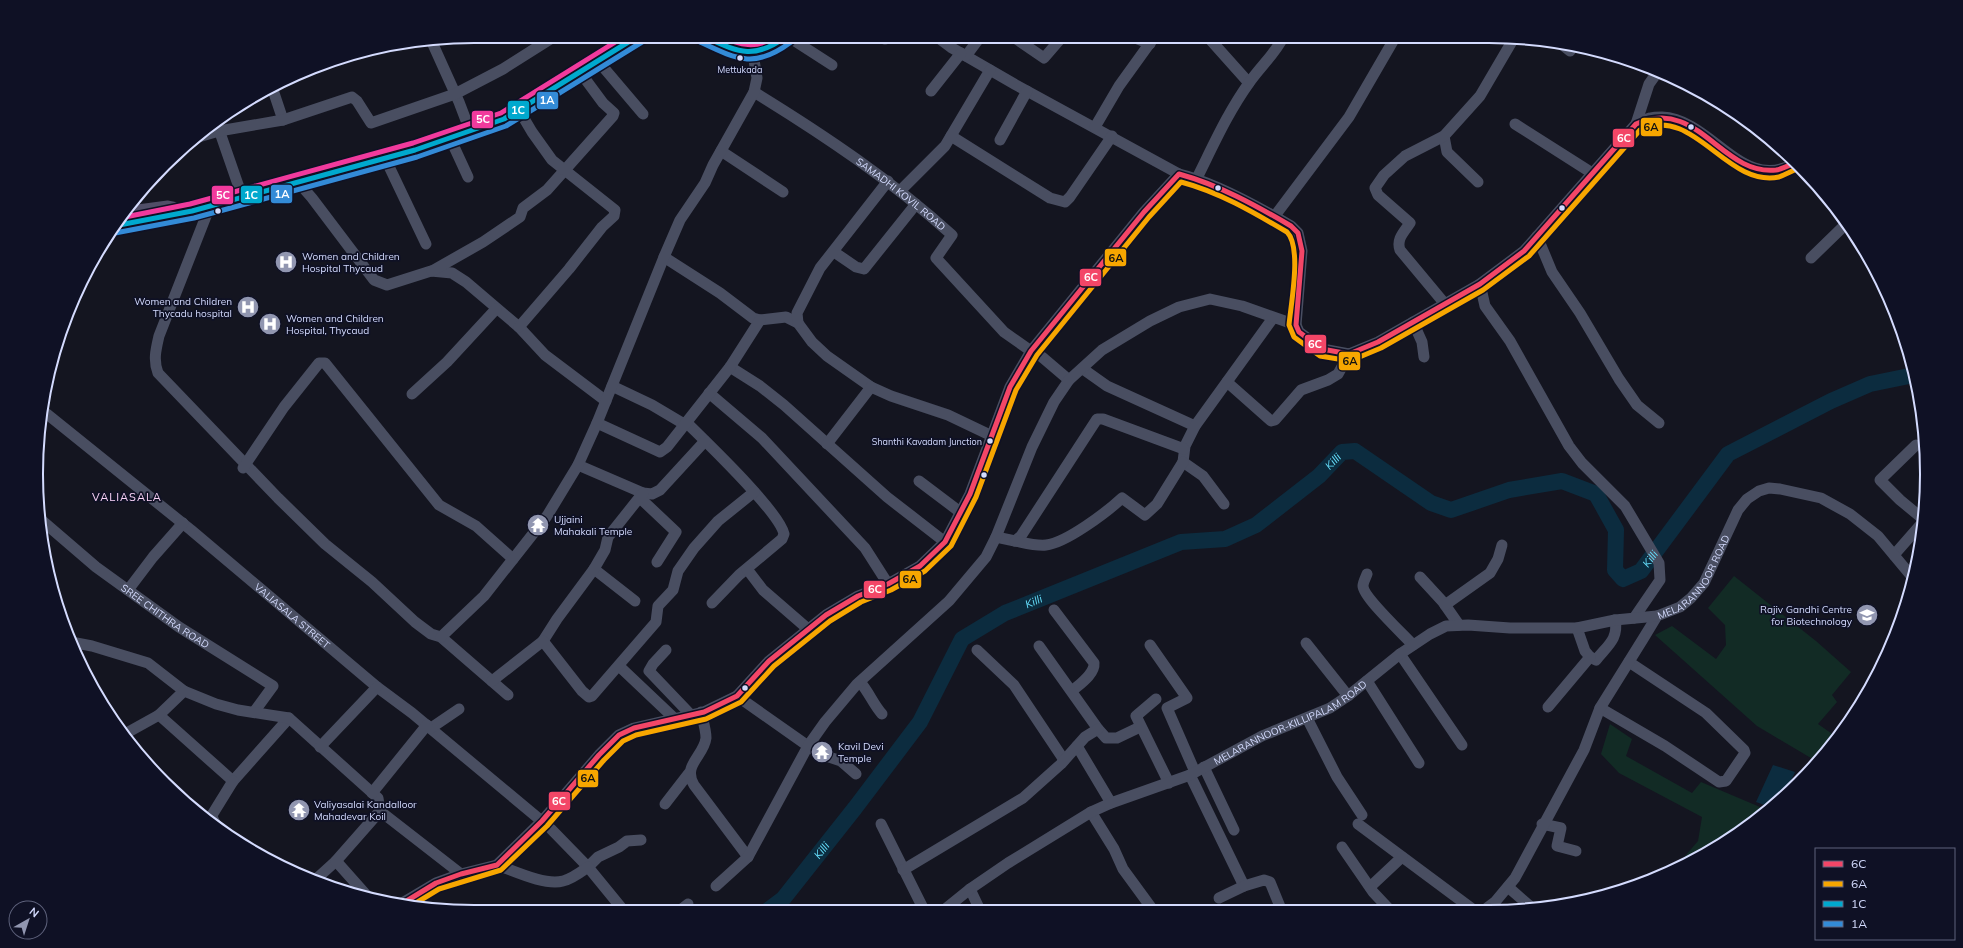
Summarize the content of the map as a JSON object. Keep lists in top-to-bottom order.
{
  "streets": {
    "street": [
      "SAMADHI KOVIL ROAD",
      "MELARANNOOR ROAD",
      "VALIASALA STREET",
      "SREE CHITHRA ROAD",
      "MELARANNOOR-KILLIPALAM ROAD"
    ]
  },
  "crossings": [
    ["MELARANNOOR ROAD", "MELARANNOOR-KILLIPALAM ROAD"]
  ],
  "districts": ["VALIASALA"],
  "water": ["Killi"],
  "places": {
    "other": ["Mettukada", "Shanthi Kavadam Junction"],
    "hospital": ["Women and Children Hospital Thycaud", "Women and Children Thycadu hospital", "Women and Children Hospital, Thycaud"],
    "temple": ["Ujjaini Mahakali Temple", "Kavil Devi Temple", "Valiyasalai Kandalloor Mahadevar Koil"],
    "school or university": ["Rajiv Gandhi Centre for Biotechnology"]
  },
  "lines": [
    "transit line 1C",
    "transit line 1A",
    "transit line 5C",
    "transit line 6C",
    "transit line 6A"
  ],
  "legend": [
    "6C",
    "6A",
    "1C",
    "1A"
  ],
  "north": "top right"
}
